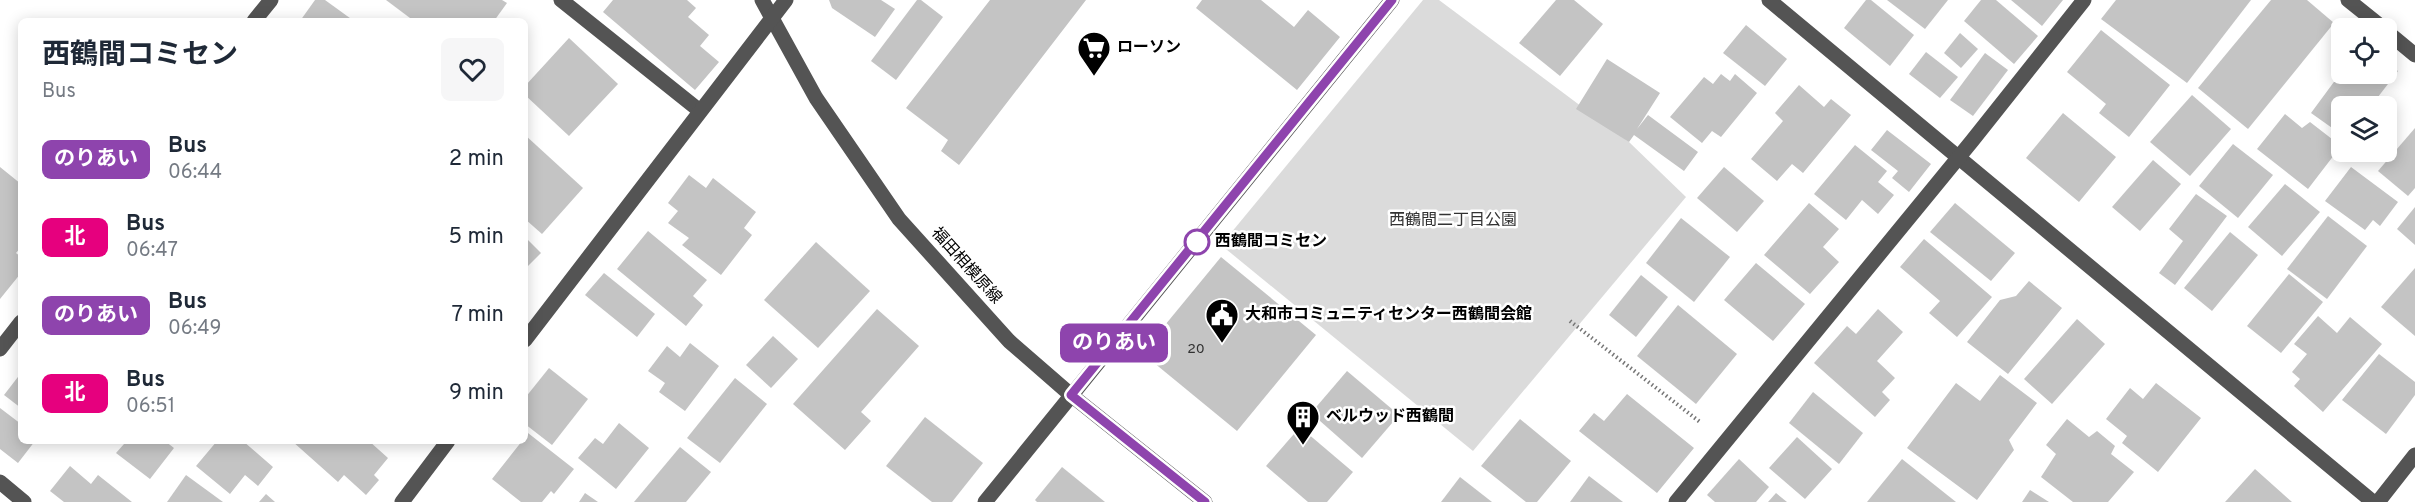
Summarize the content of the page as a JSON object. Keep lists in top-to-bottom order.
{
  "streets": {
    "street": ["福田相模原線"]
  },
  "parks": ["西鶴間二丁目公園"],
  "places": {
    "supermarket": ["ローソン"],
    "other": ["西鶴間コミセン"],
    "public building": ["大和市コミュニティセンター西鶴間会館"],
    "building": ["ベルウッド西鶴間"]
  },
  "lines": ["bus line のりあい"],
  "house_numbers": ["20"],
  "page": {
    "on_map": "のりあい",
    "heading": ["西鶴間コミセン", "Bus"],
    "list": [
      {
        "mark": "のりあい",
        "name": "Bus",
        "note": "06:44",
        "value": "2 min"
      },
      {
        "mark": "北",
        "name": "Bus",
        "note": "06:47",
        "value": "5 min"
      },
      {
        "mark": "のりあい",
        "name": "Bus",
        "note": "06:49",
        "value": "7 min"
      },
      {
        "mark": "北",
        "name": "Bus",
        "note": "06:51",
        "value": "9 min"
      }
    ]
  }
}
